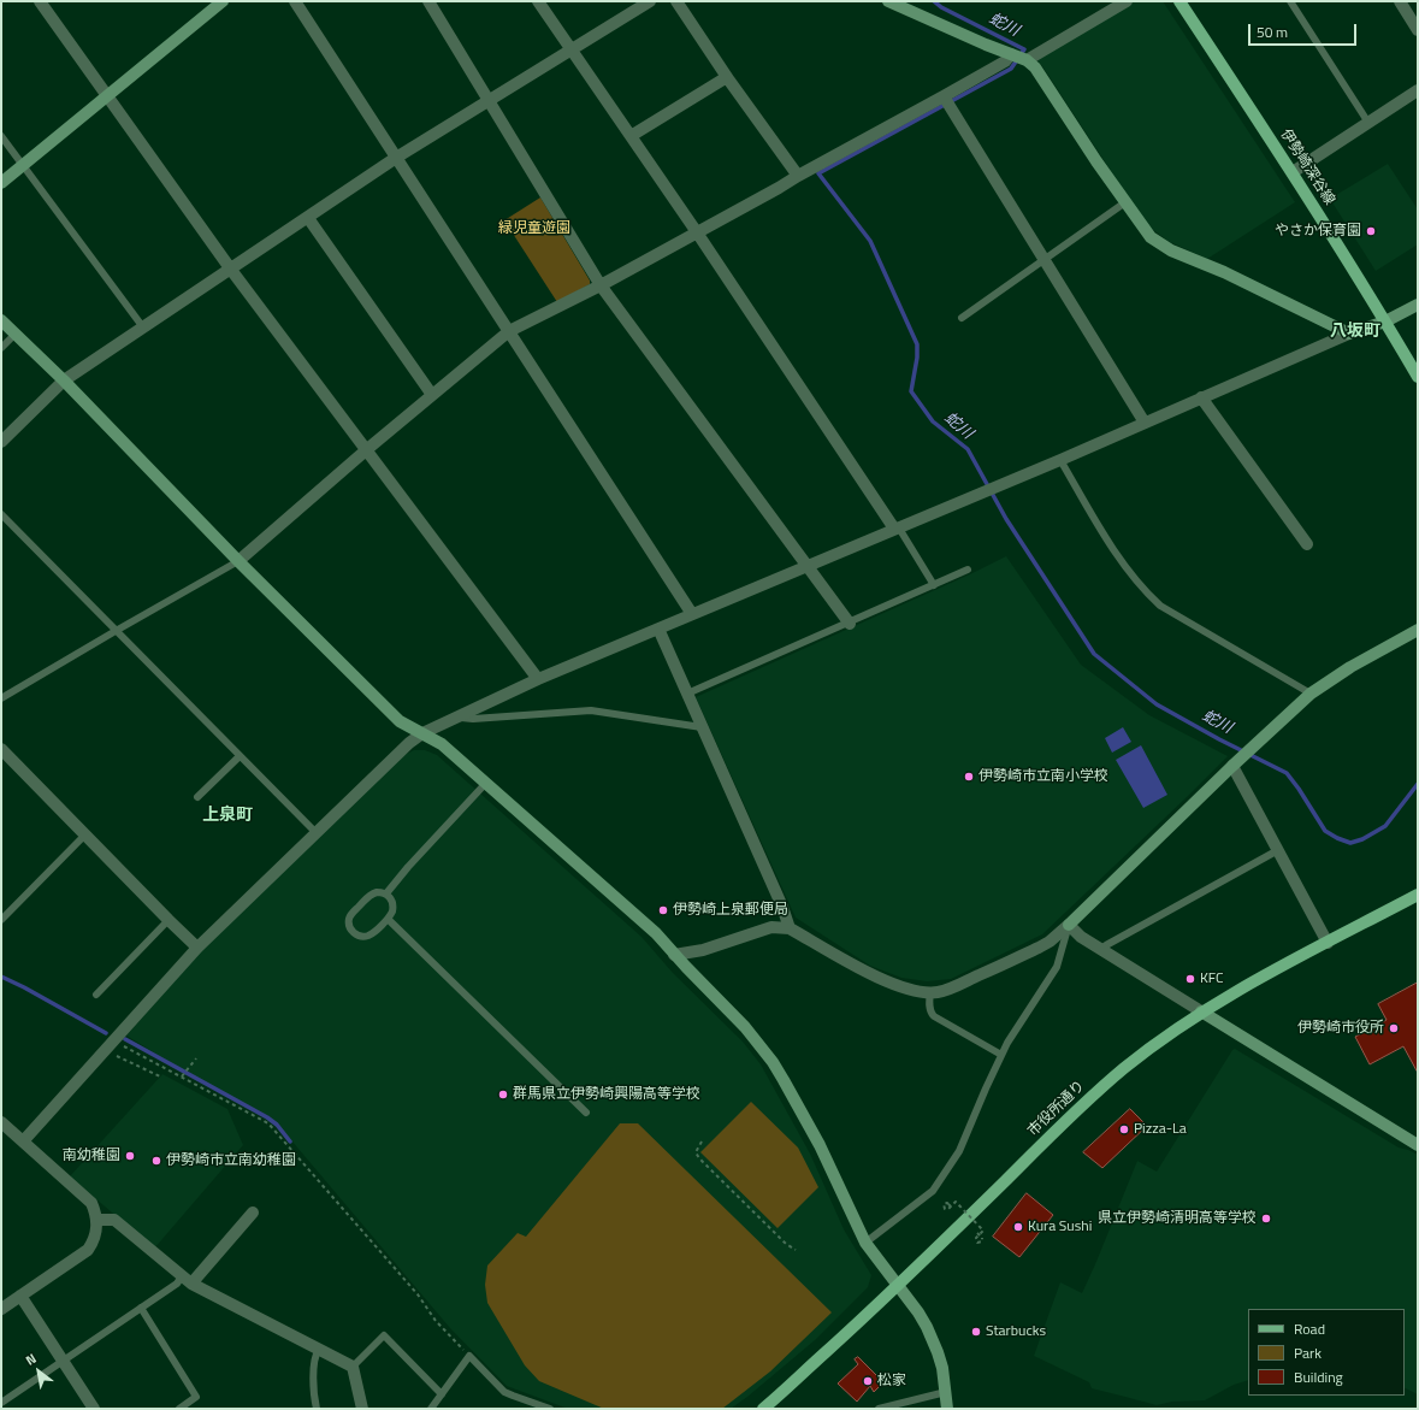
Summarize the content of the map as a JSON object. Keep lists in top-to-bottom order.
{
  "streets": {
    "main road": ["伊勢崎深谷線", "市役所通り"]
  },
  "districts": ["八坂町", "上泉町"],
  "water": ["蛇川"],
  "parks": ["緑児童遊園"],
  "places": [
    "やさか保育園",
    "伊勢崎市立南小学校",
    "伊勢崎上泉郵便局",
    "KFC",
    "伊勢崎市役所",
    "群馬県立伊勢崎興陽高等学校",
    "Pizza-La",
    "南幼稚園",
    "伊勢崎市立南幼稚園",
    "県立伊勢崎清明高等学校",
    "Kura Sushi",
    "Starbucks",
    "松家"
  ],
  "legend": ["Road", "Park", "Building"],
  "scale_bar": "50 m",
  "north": "top left"
}
